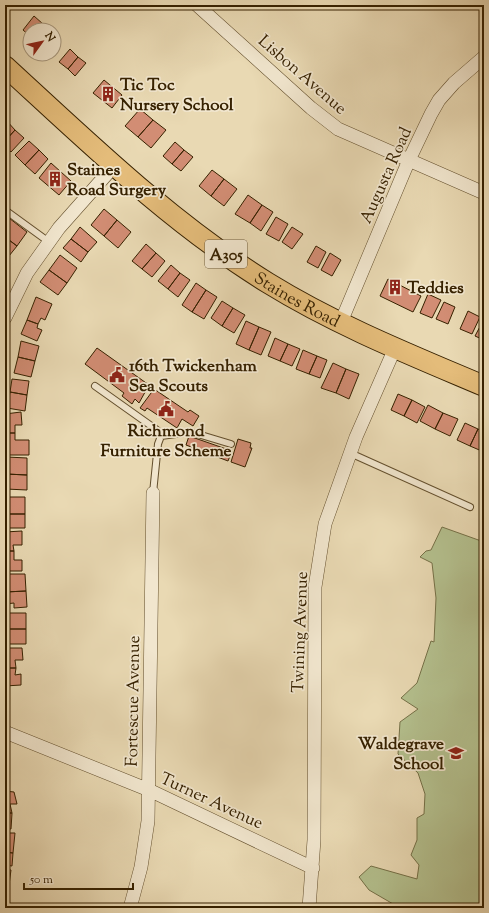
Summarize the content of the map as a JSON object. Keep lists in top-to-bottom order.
{
  "streets": {
    "main road": ["A305", "Staines Road"],
    "street": [
      "Lisbon Avenue",
      "Augusta Road",
      "Twining Avenue",
      "Fortescue Avenue",
      "Turner Avenue"
    ]
  },
  "crossings": [
    ["Lisbon Avenue", "Augusta Road"],
    ["Augusta Road", "Staines Road"],
    ["Staines Road", "Twining Avenue"],
    ["Twining Avenue", "Turner Avenue"],
    ["Fortescue Avenue", "Turner Avenue"]
  ],
  "places": {
    "building": ["Tic Toc Nursery School", "Staines Road Surgery", "Teddies"],
    "public building": ["16th Twickenham Sea Scouts", "Richmond Furniture Scheme"],
    "school or university": ["Waldegrave School"]
  },
  "scale_bar": "50 m",
  "north": "top right"
}
